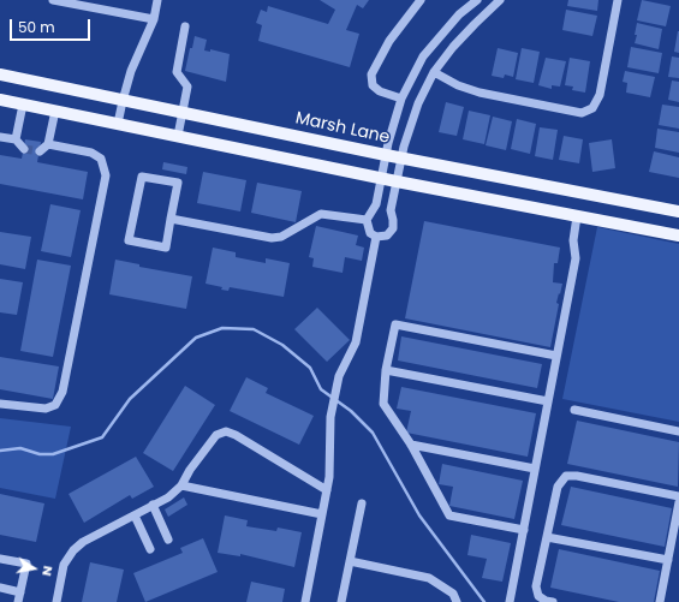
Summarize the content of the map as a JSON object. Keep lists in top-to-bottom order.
{
  "streets": {
    "main road": ["Marsh Lane"]
  },
  "scale_bar": "50 m",
  "north": "right"
}
